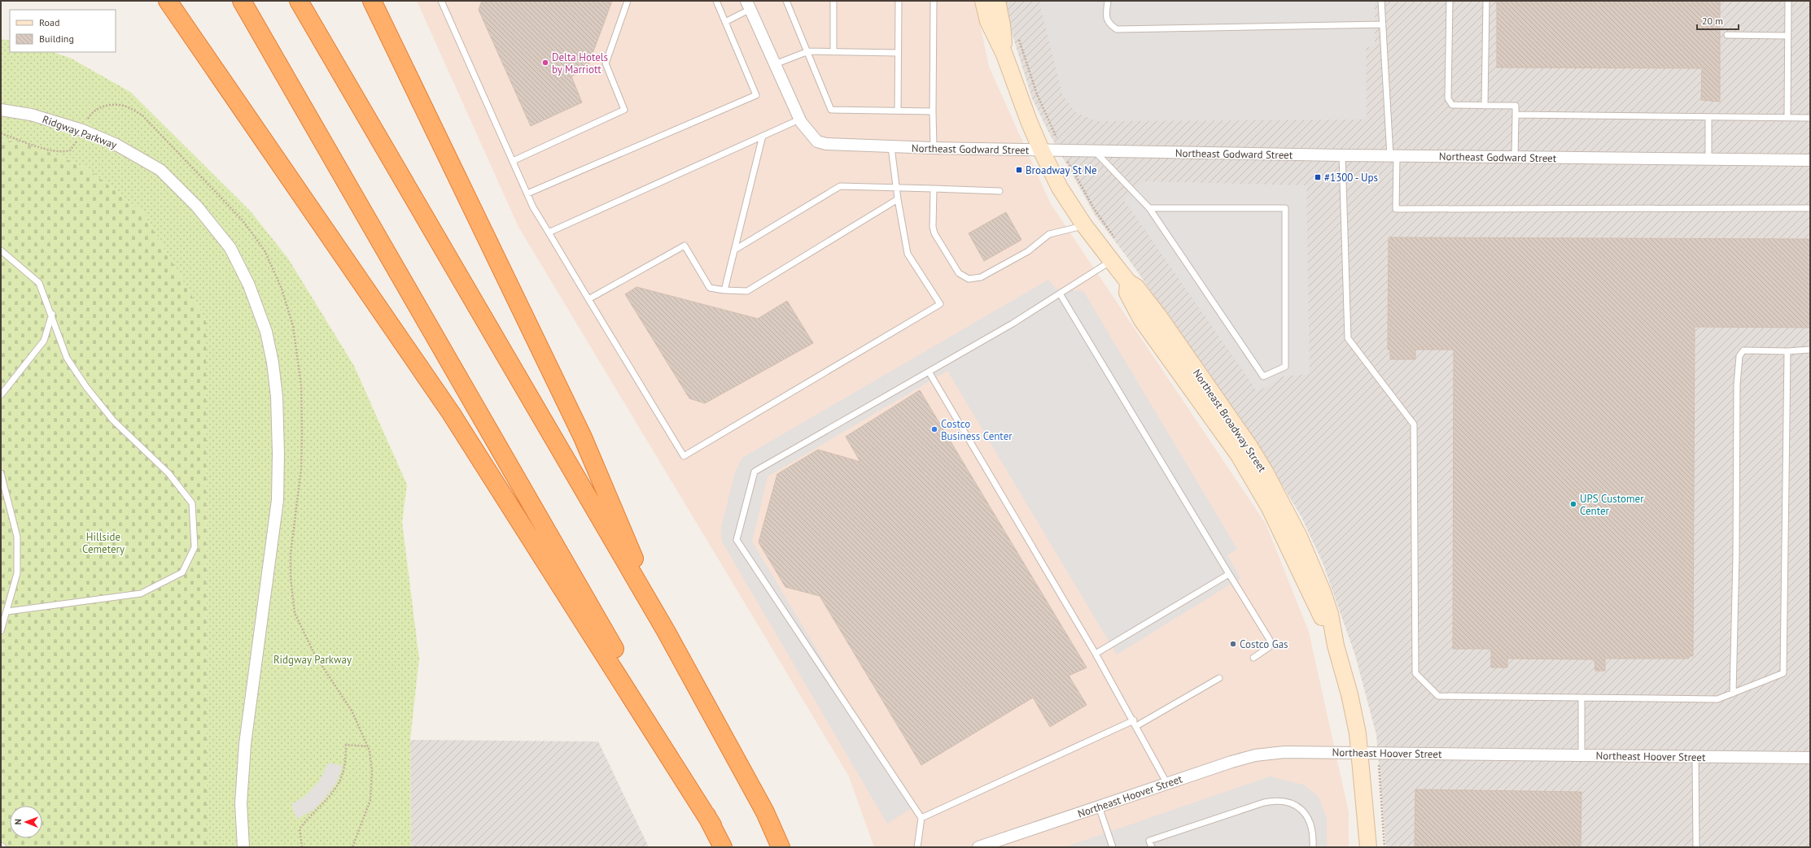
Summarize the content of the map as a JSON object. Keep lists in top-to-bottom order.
{
  "streets": {
    "main road": ["Northeast Broadway Street"],
    "street": ["Ridgway Parkway", "Northeast Godward Street", "Northeast Hoover Street"]
  },
  "crossings": [
    ["Northeast Godward Street", "Northeast Broadway Street"],
    ["Northeast Broadway Street", "Northeast Hoover Street"]
  ],
  "parks": ["Hillside Cemetery", "Ridgway Parkway"],
  "places": {
    "other": [
      "Delta Hotels by Marriott",
      "Costco Business Center",
      "UPS Customer Center",
      "Costco Gas"
    ],
    "transit": ["Broadway St Ne", "#1300 - Ups"]
  },
  "legend": ["Road", "Building"],
  "scale_bar": "20 m",
  "north": "left"
}
